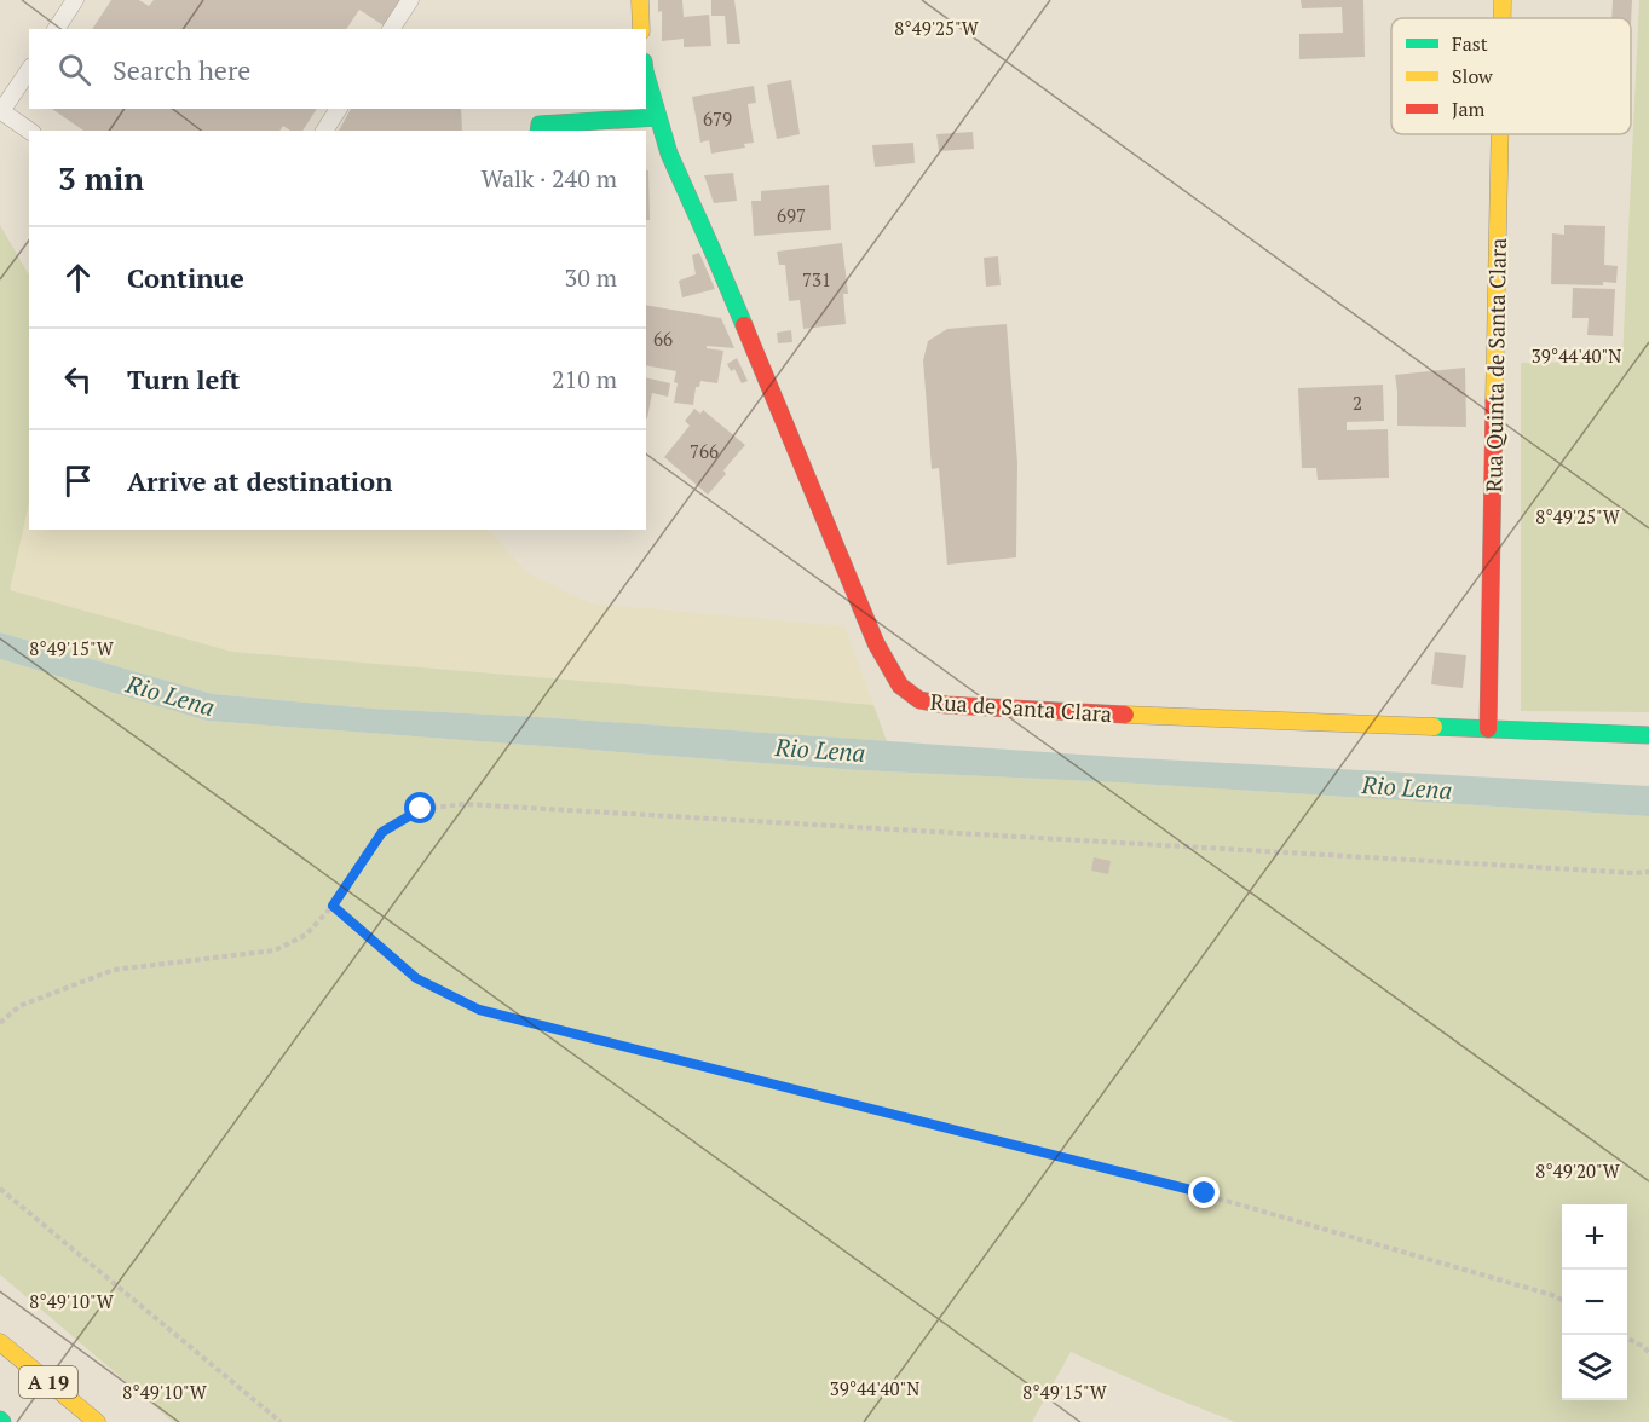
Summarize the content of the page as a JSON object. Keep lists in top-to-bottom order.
{
  "streets": {
    "main road": ["Rua Quinta de Santa Clara", "Rua de Santa Clara", "A 19"]
  },
  "crossings": [
    ["Rua Quinta de Santa Clara", "Rua de Santa Clara"]
  ],
  "water": ["Rio Lena"],
  "house_numbers": [
    "679",
    "697",
    "731",
    "66",
    "2",
    "766"
  ],
  "legend": ["Fast", "Slow", "Jam"],
  "page": {
    "search": "Search here",
    "heading": ["3 min", "Walk · 240 m"],
    "list": [
      ["Continue", "30 m"],
      ["Turn left", "210 m"],
      "Arrive at destination"
    ],
    "map_buttons": ["+", "−"]
  },
  "coordinates": [
    "8°49'25\"W",
    "39°44'40\"N",
    "8°49'15\"W",
    "8°49'20\"W",
    "8°49'10\"W"
  ]
}
